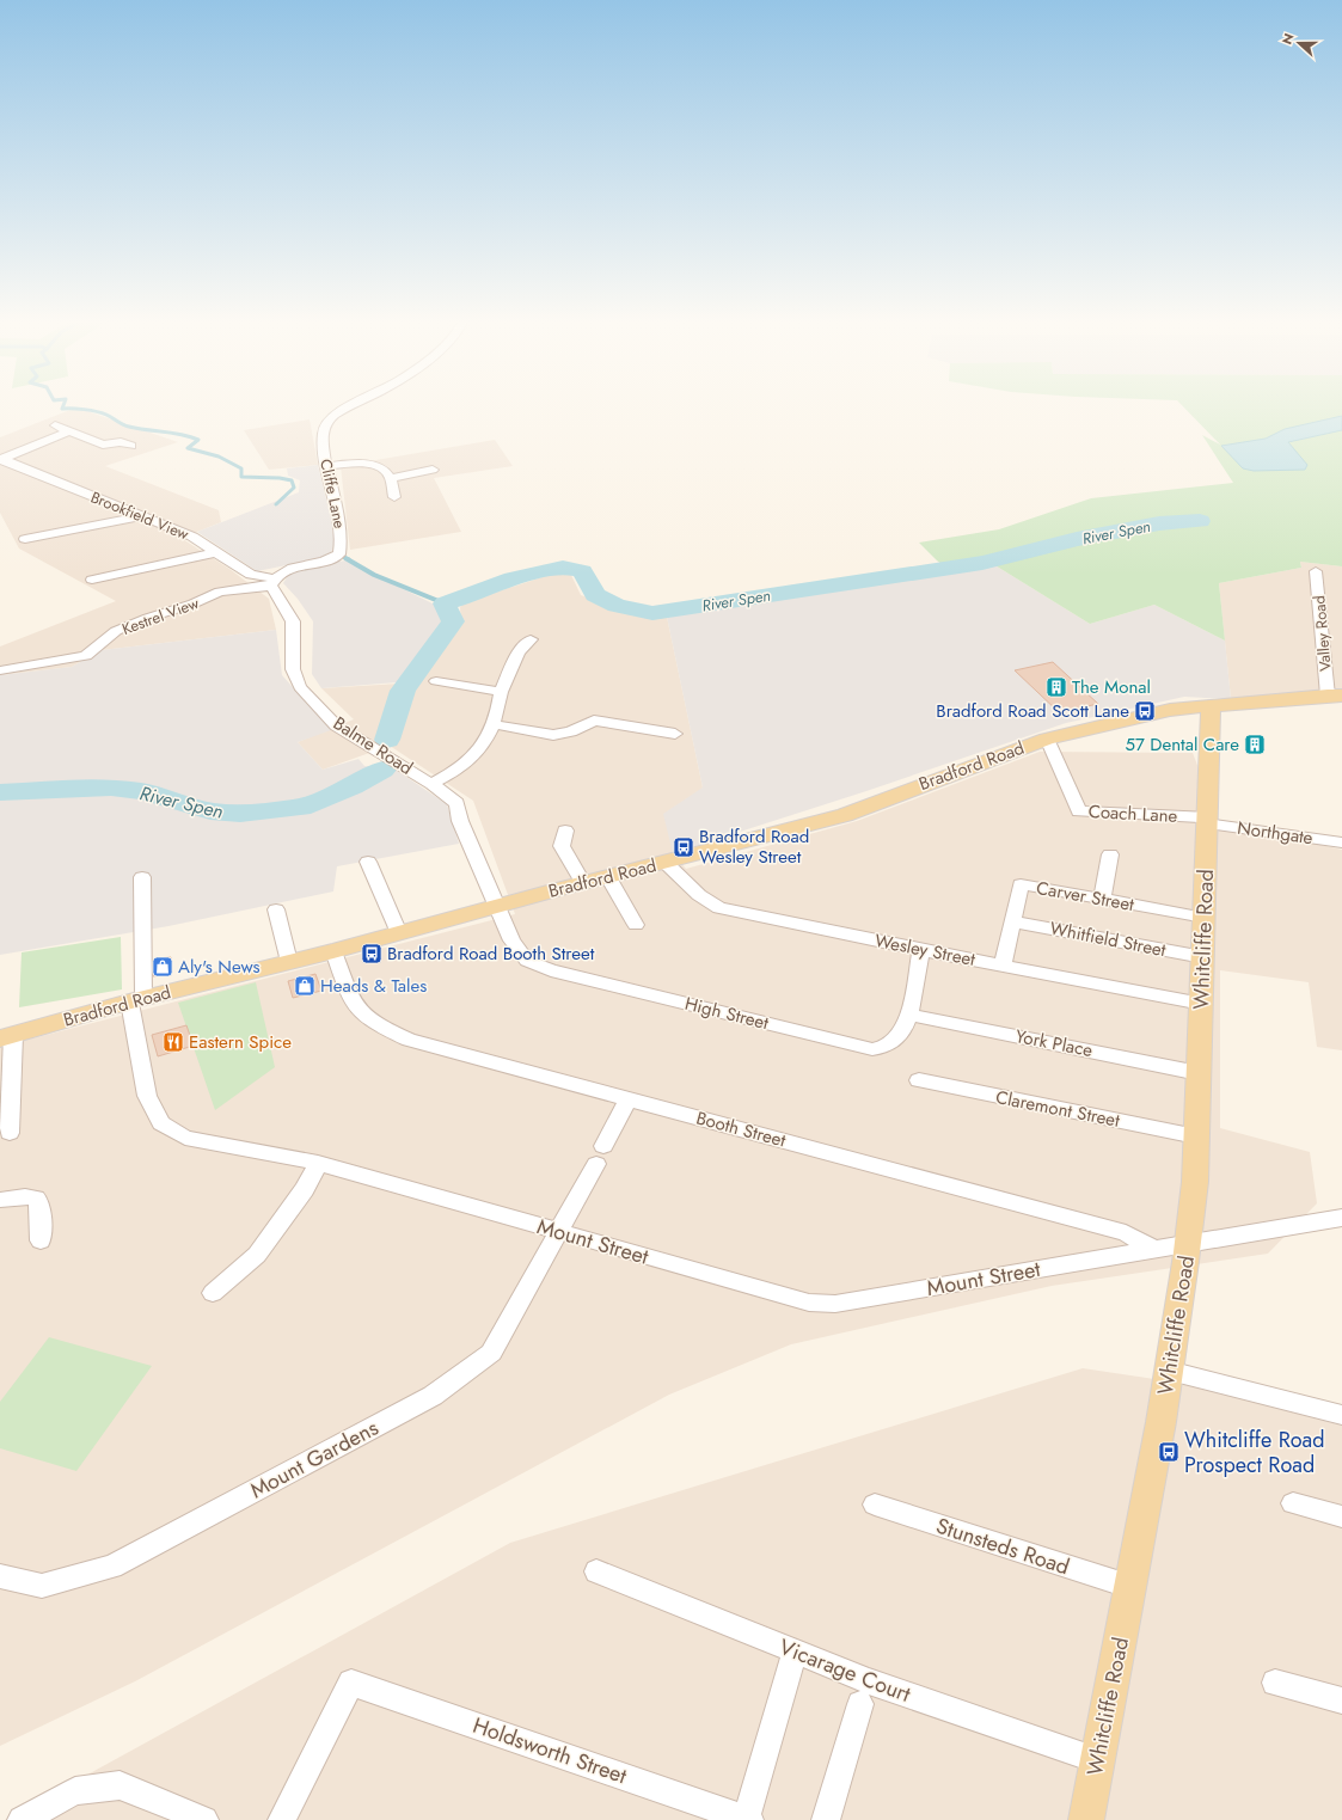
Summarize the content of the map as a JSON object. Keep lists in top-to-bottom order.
{
  "streets": {
    "main road": ["Bradford Road", "Whitcliffe Road"],
    "street": [
      "Cliffe Lane",
      "Brookfield View",
      "Kestrel View",
      "Valley Road",
      "Balme Road",
      "Coach Lane",
      "Northgate",
      "Carver Street",
      "Whitfield Street",
      "Wesley Street",
      "High Street",
      "York Place",
      "Claremont Street",
      "Booth Street",
      "Mount Street",
      "Mount Gardens",
      "Stunsteds Road",
      "Vicarage Court",
      "Holdsworth Street"
    ]
  },
  "crossings": [
    ["Cliffe Lane", "Brookfield View"],
    ["Cliffe Lane", "Kestrel View"],
    ["Cliffe Lane", "Balme Road"],
    ["Brookfield View", "Kestrel View"],
    ["Brookfield View", "Balme Road"],
    ["Kestrel View", "Balme Road"],
    ["Valley Road", "Bradford Road"],
    ["Balme Road", "Bradford Road"],
    ["Balme Road", "High Street"],
    ["Bradford Road", "Coach Lane"],
    ["Bradford Road", "Whitcliffe Road"],
    ["Bradford Road", "Wesley Street"],
    ["Bradford Road", "High Street"],
    ["Bradford Road", "Booth Street"],
    ["Bradford Road", "Mount Street"],
    ["Coach Lane", "Northgate"],
    ["Coach Lane", "Whitcliffe Road"],
    ["Northgate", "Whitcliffe Road"],
    ["Carver Street", "Whitfield Street"],
    ["Carver Street", "Whitcliffe Road"],
    ["Carver Street", "Wesley Street"],
    ["Whitfield Street", "Whitcliffe Road"],
    ["Whitcliffe Road", "Wesley Street"],
    ["Whitcliffe Road", "York Place"],
    ["Whitcliffe Road", "Claremont Street"],
    ["Whitcliffe Road", "Stunsteds Road"],
    ["Whitcliffe Road", "Vicarage Court"],
    ["Wesley Street", "High Street"],
    ["High Street", "York Place"],
    ["Booth Street", "Mount Street"],
    ["Mount Street", "Mount Gardens"]
  ],
  "water": ["River Spen"],
  "places": {
    "building": ["The Monal", "57 Dental Care"],
    "bus stop": [
      "Bradford Road Scott Lane",
      "Bradford Road Wesley Street",
      "Bradford Road Booth Street",
      "Whitcliffe Road Prospect Road"
    ],
    "shop": ["Aly's News", "Heads & Tales"],
    "restaurant": ["Eastern Spice"]
  },
  "north": "left"
}
